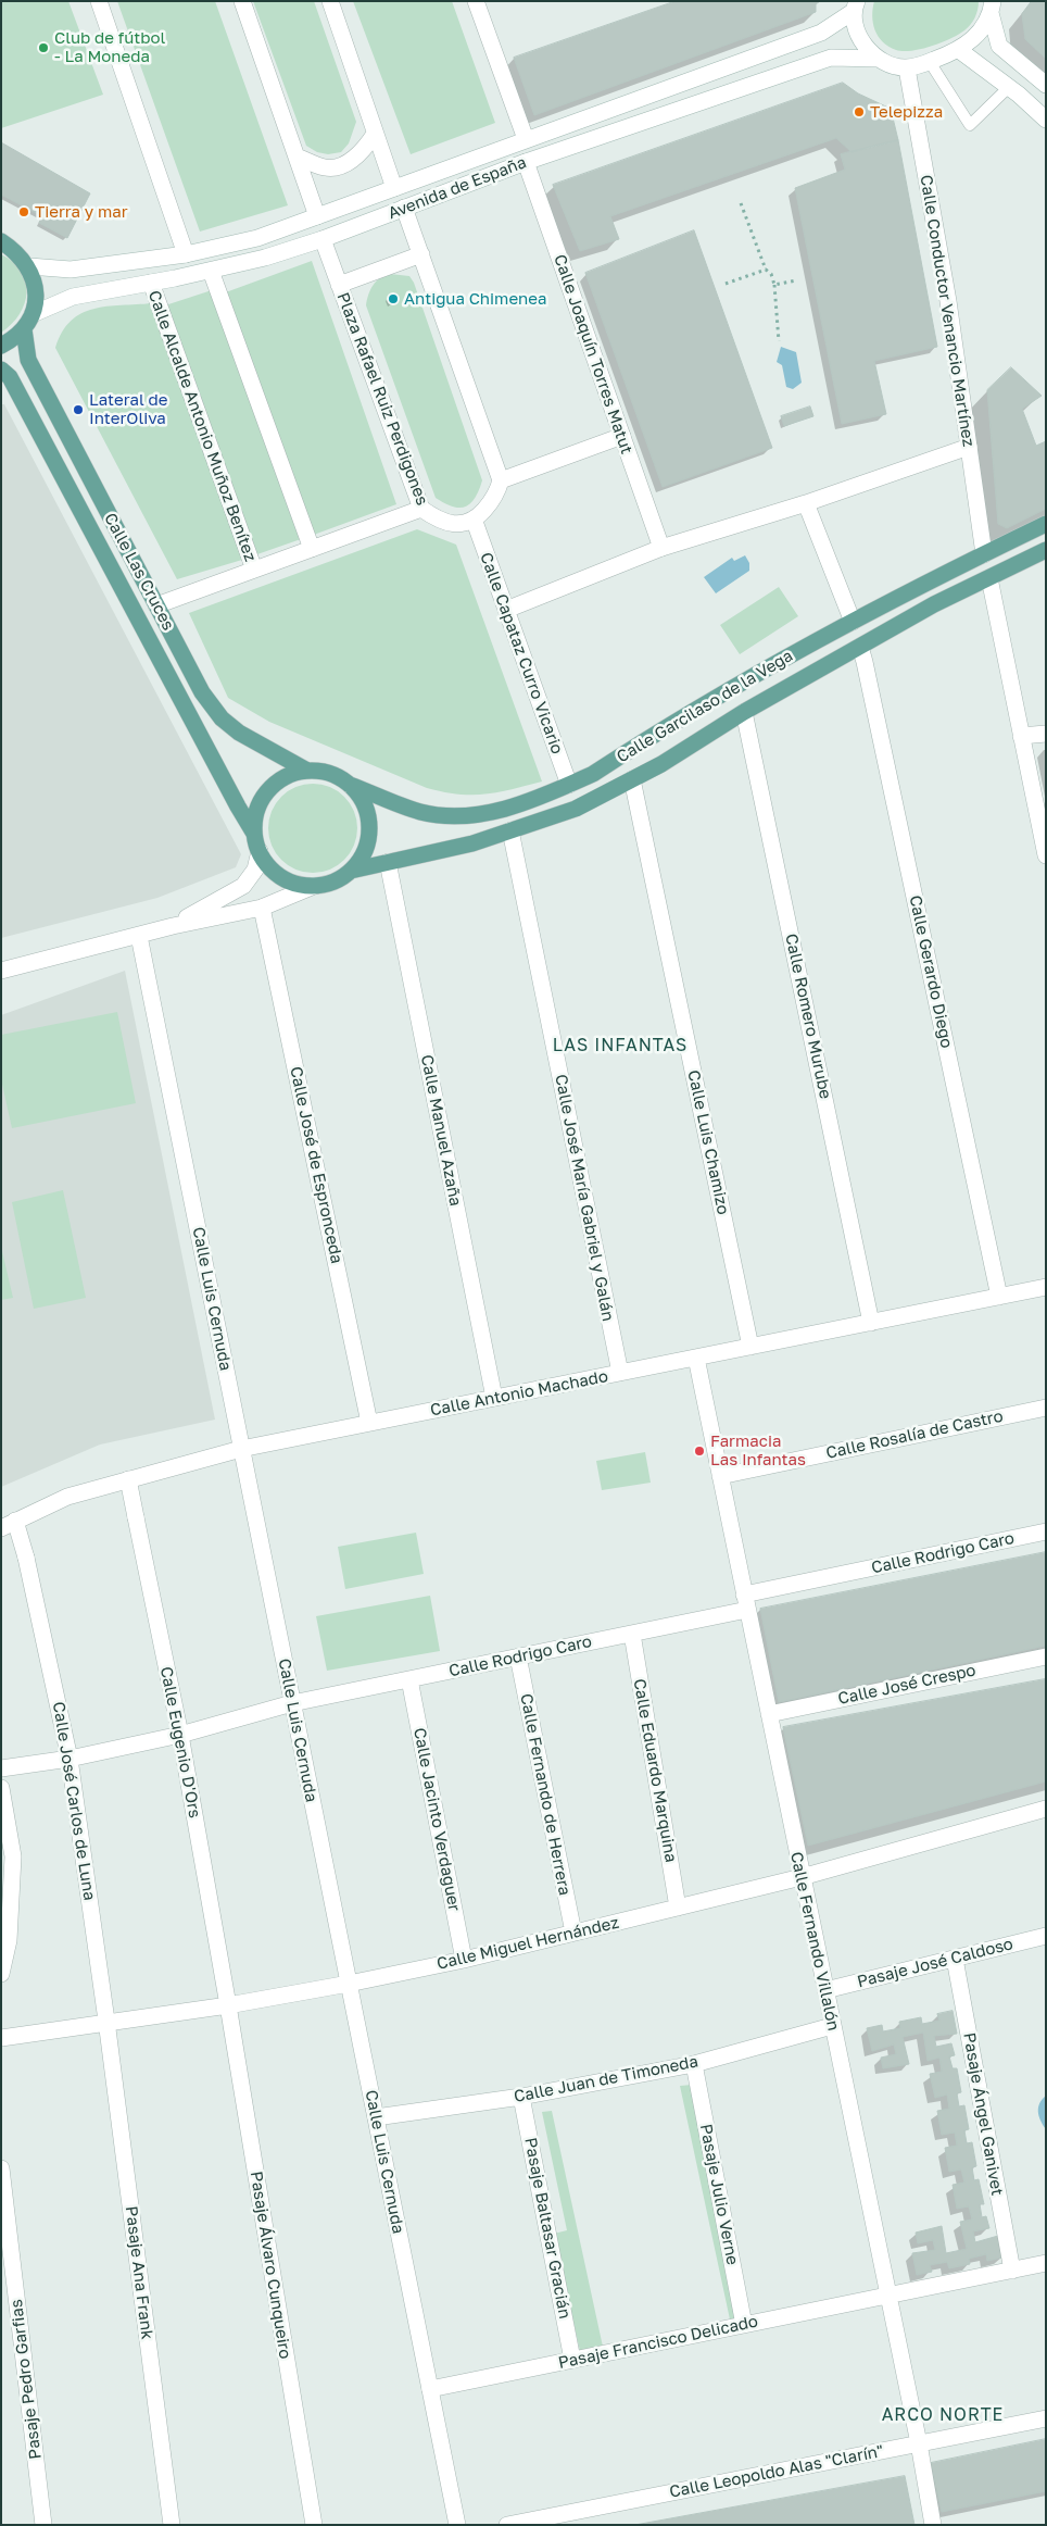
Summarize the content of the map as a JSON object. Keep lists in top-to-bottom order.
{
  "streets": {
    "main road": ["Calle Las Cruces", "Calle Garcilaso de la Vega"],
    "street": [
      "Avenida de España",
      "Calle Conductor Venancio Martínez",
      "Calle Joaquín Torres Matut",
      "Plaza Rafael Ruiz Perdigones",
      "Calle Alcalde Antonio Muñoz Benítez",
      "Calle Capataz Curro Vicario",
      "Calle Gerardo Diego",
      "Calle Romero Murube",
      "Calle Manuel Azaña",
      "Calle Luis Chamizo",
      "Calle José de Espronceda",
      "Calle José María Gabriel y Galán",
      "Calle Luis Cernuda",
      "Calle Antonio Machado",
      "Calle Rosalía de Castro",
      "Calle Rodrigo Caro",
      "Calle José Crespo",
      "Calle Eugenio D'Ors",
      "Calle Eduardo Marquina",
      "Calle Fernando de Herrera",
      "Calle José Carlos de Luna",
      "Calle Jacinto Verdaguer",
      "Calle Fernando Villalón",
      "Calle Miguel Hernández",
      "Pasaje José Caldoso",
      "Calle Juan de Timoneda",
      "Pasaje Ángel Ganivet",
      "Pasaje Julio Verne",
      "Pasaje Baltasar Gracián",
      "Pasaje Álvaro Cunqueiro",
      "Pasaje Ana Frank",
      "Pasaje Francisco Delicado",
      "Pasaje Pedro Garfias",
      "Calle Leopoldo Alas \"Clarín\""
    ]
  },
  "crossings": [
    ["Avenida de España", "Calle Joaquín Torres Matut"],
    ["Avenida de España", "Plaza Rafael Ruiz Perdigones"],
    ["Avenida de España", "Calle Alcalde Antonio Muñoz Benítez"],
    ["Calle Conductor Venancio Martínez", "Calle Garcilaso de la Vega"],
    ["Plaza Rafael Ruiz Perdigones", "Calle Capataz Curro Vicario"],
    ["Calle Las Cruces", "Calle Garcilaso de la Vega"],
    ["Calle Capataz Curro Vicario", "Calle Garcilaso de la Vega"],
    ["Calle Garcilaso de la Vega", "Calle Gerardo Diego"],
    ["Calle Garcilaso de la Vega", "Calle Romero Murube"],
    ["Calle Garcilaso de la Vega", "Calle Manuel Azaña"],
    ["Calle Garcilaso de la Vega", "Calle Luis Chamizo"],
    ["Calle Garcilaso de la Vega", "Calle José María Gabriel y Galán"],
    ["Calle Gerardo Diego", "Calle Antonio Machado"],
    ["Calle Romero Murube", "Calle Antonio Machado"],
    ["Calle Manuel Azaña", "Calle Antonio Machado"],
    ["Calle Luis Chamizo", "Calle Antonio Machado"],
    ["Calle José de Espronceda", "Calle Antonio Machado"],
    ["Calle José María Gabriel y Galán", "Calle Antonio Machado"],
    ["Calle Luis Cernuda", "Calle Antonio Machado"],
    ["Calle Luis Cernuda", "Calle Rodrigo Caro"],
    ["Calle Luis Cernuda", "Calle Miguel Hernández"],
    ["Calle Luis Cernuda", "Calle Juan de Timoneda"],
    ["Calle Luis Cernuda", "Pasaje Francisco Delicado"],
    ["Calle Antonio Machado", "Calle Eugenio D'Ors"],
    ["Calle Antonio Machado", "Calle José Carlos de Luna"],
    ["Calle Antonio Machado", "Calle Fernando Villalón"],
    ["Calle Rosalía de Castro", "Calle Fernando Villalón"],
    ["Calle Rodrigo Caro", "Calle Eugenio D'Ors"],
    ["Calle Rodrigo Caro", "Calle Eduardo Marquina"],
    ["Calle Rodrigo Caro", "Calle Fernando de Herrera"],
    ["Calle Rodrigo Caro", "Calle José Carlos de Luna"],
    ["Calle Rodrigo Caro", "Calle Jacinto Verdaguer"],
    ["Calle Rodrigo Caro", "Calle Fernando Villalón"],
    ["Calle José Crespo", "Calle Fernando Villalón"],
    ["Calle Eugenio D'Ors", "Calle Miguel Hernández"],
    ["Calle Eugenio D'Ors", "Pasaje Álvaro Cunqueiro"],
    ["Calle Eduardo Marquina", "Calle Miguel Hernández"],
    ["Calle Fernando de Herrera", "Calle Miguel Hernández"],
    ["Calle José Carlos de Luna", "Calle Miguel Hernández"],
    ["Calle José Carlos de Luna", "Pasaje Ana Frank"],
    ["Calle Jacinto Verdaguer", "Calle Miguel Hernández"],
    ["Calle Fernando Villalón", "Calle Miguel Hernández"],
    ["Calle Fernando Villalón", "Pasaje José Caldoso"],
    ["Calle Fernando Villalón", "Calle Juan de Timoneda"],
    ["Calle Fernando Villalón", "Pasaje Francisco Delicado"],
    ["Calle Fernando Villalón", "Calle Leopoldo Alas \"Clarín\""],
    ["Calle Miguel Hernández", "Pasaje Álvaro Cunqueiro"],
    ["Calle Miguel Hernández", "Pasaje Ana Frank"],
    ["Pasaje José Caldoso", "Pasaje Ángel Ganivet"],
    ["Calle Juan de Timoneda", "Pasaje Julio Verne"],
    ["Calle Juan de Timoneda", "Pasaje Baltasar Gracián"],
    ["Pasaje Ángel Ganivet", "Pasaje Francisco Delicado"],
    ["Pasaje Julio Verne", "Pasaje Francisco Delicado"],
    ["Pasaje Baltasar Gracián", "Pasaje Francisco Delicado"]
  ],
  "districts": ["LAS INFANTAS", "ARCO NORTE"],
  "places": [
    "Club de fútbol - La Moneda",
    "Telepizza",
    "Tierra y mar",
    "Antigua Chimenea",
    "Lateral de InterOliva",
    "Farmacia Las Infantas"
  ]
}
